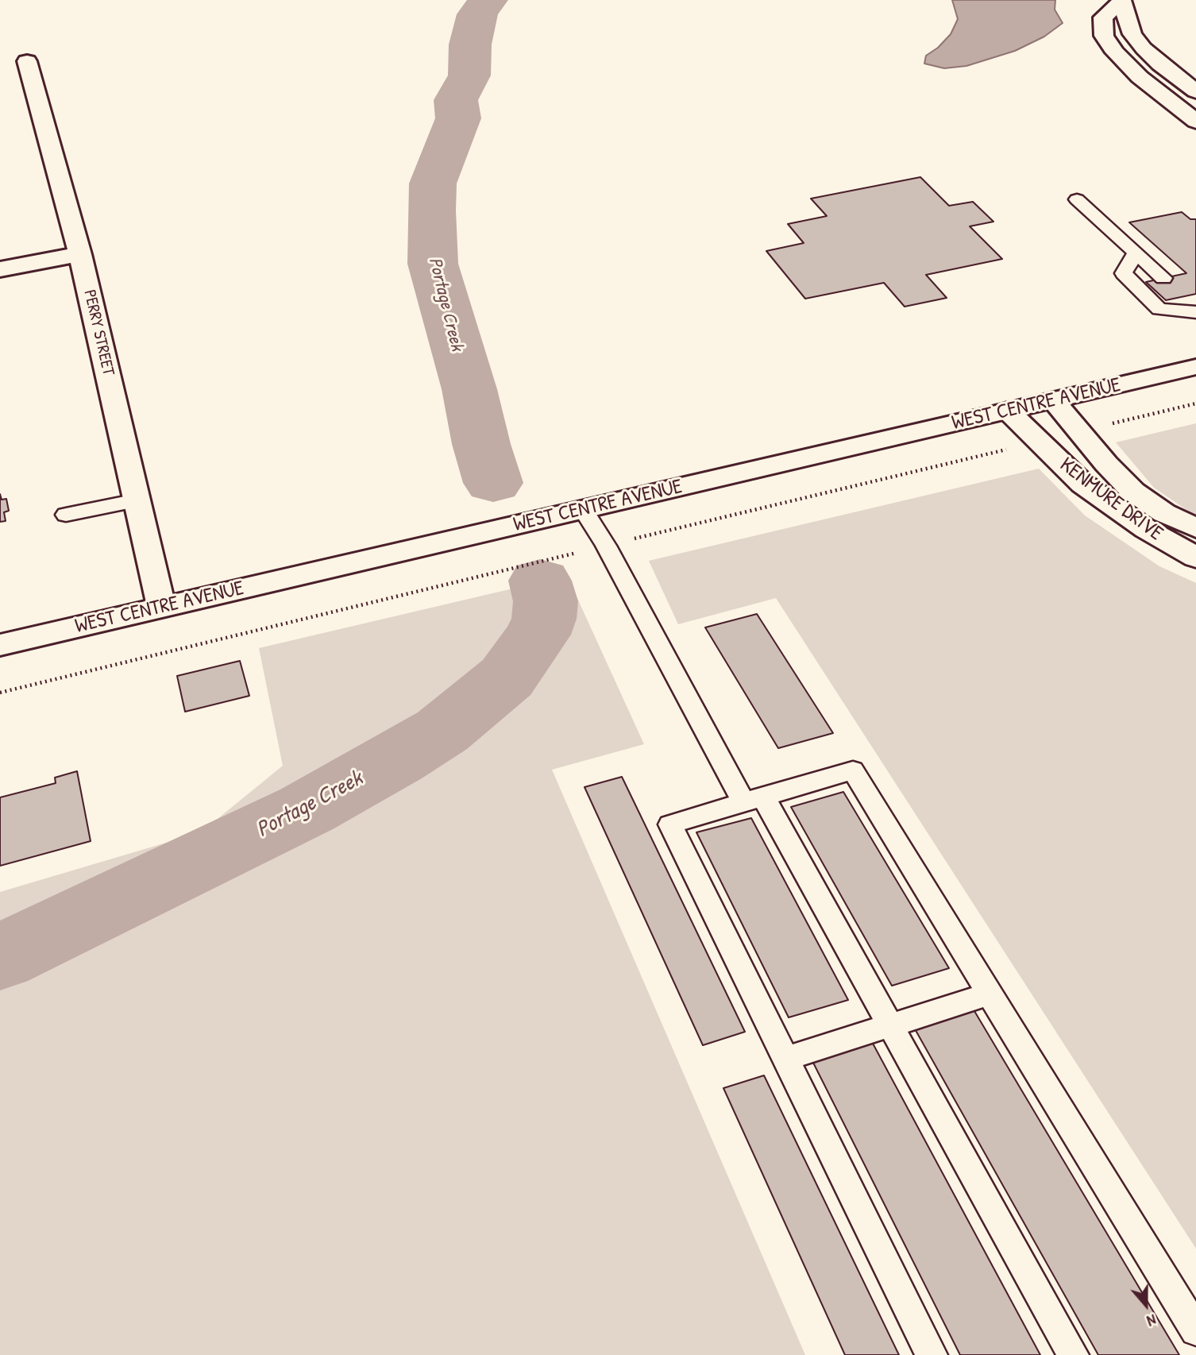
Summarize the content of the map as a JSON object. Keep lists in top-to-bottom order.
{
  "streets": {
    "street": ["PERRY STREET", "WEST CENTRE AVENUE", "KENMURE DRIVE"]
  },
  "crossings": [
    ["PERRY STREET", "WEST CENTRE AVENUE"],
    ["WEST CENTRE AVENUE", "KENMURE DRIVE"]
  ],
  "water": ["Portage Creek"],
  "north": "bottom"
}
